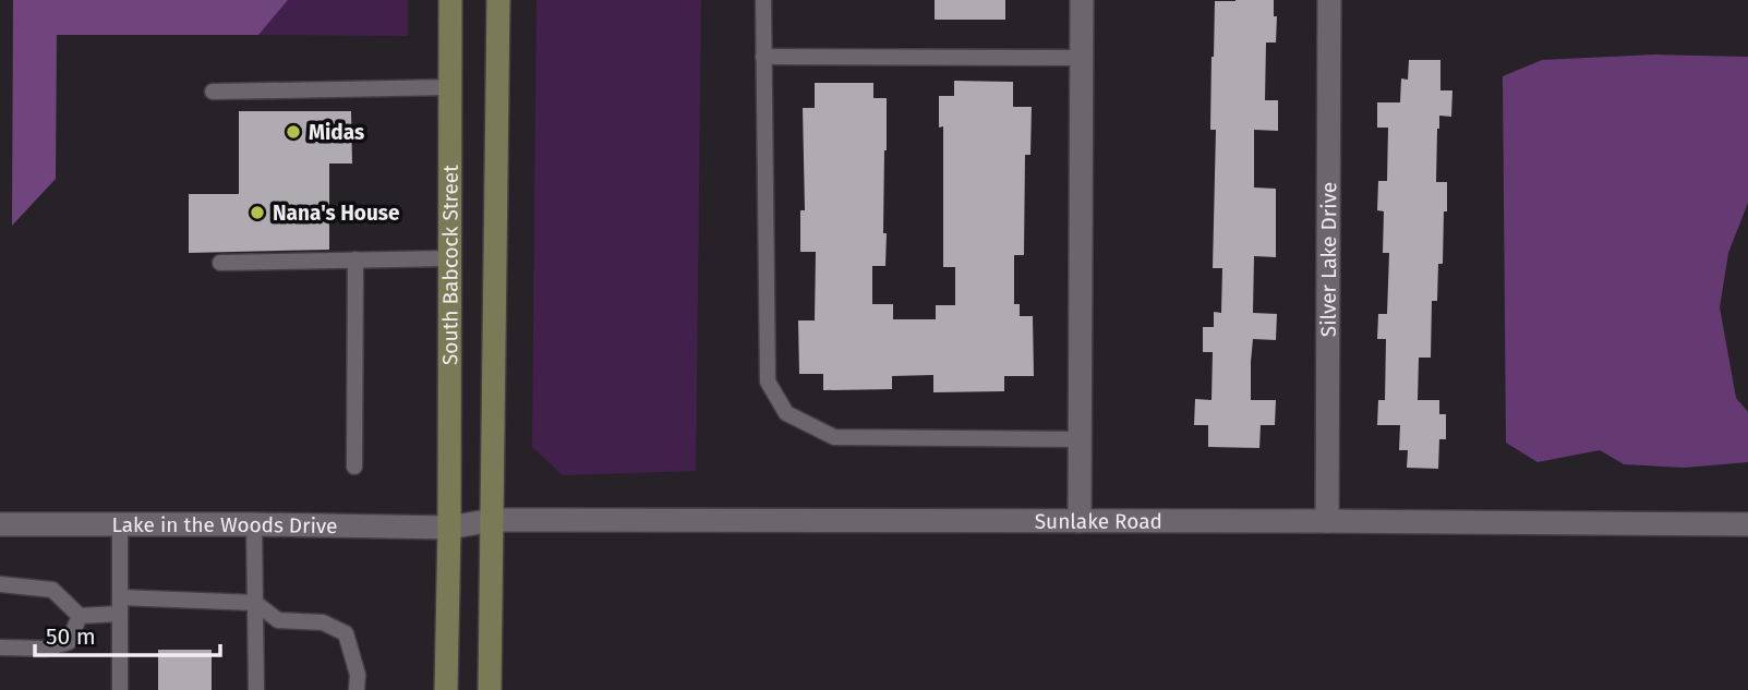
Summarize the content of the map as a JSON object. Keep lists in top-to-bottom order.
{
  "streets": {
    "main road": ["South Babcock Street"],
    "street": ["Silver Lake Drive", "Sunlake Road", "Lake in the Woods Drive"]
  },
  "crossings": [
    ["Silver Lake Drive", "Sunlake Road"],
    ["South Babcock Street", "Sunlake Road"],
    ["South Babcock Street", "Lake in the Woods Drive"],
    ["Sunlake Road", "Lake in the Woods Drive"]
  ],
  "places": ["Midas", "Nana's House"],
  "scale_bar": "50 m"
}
